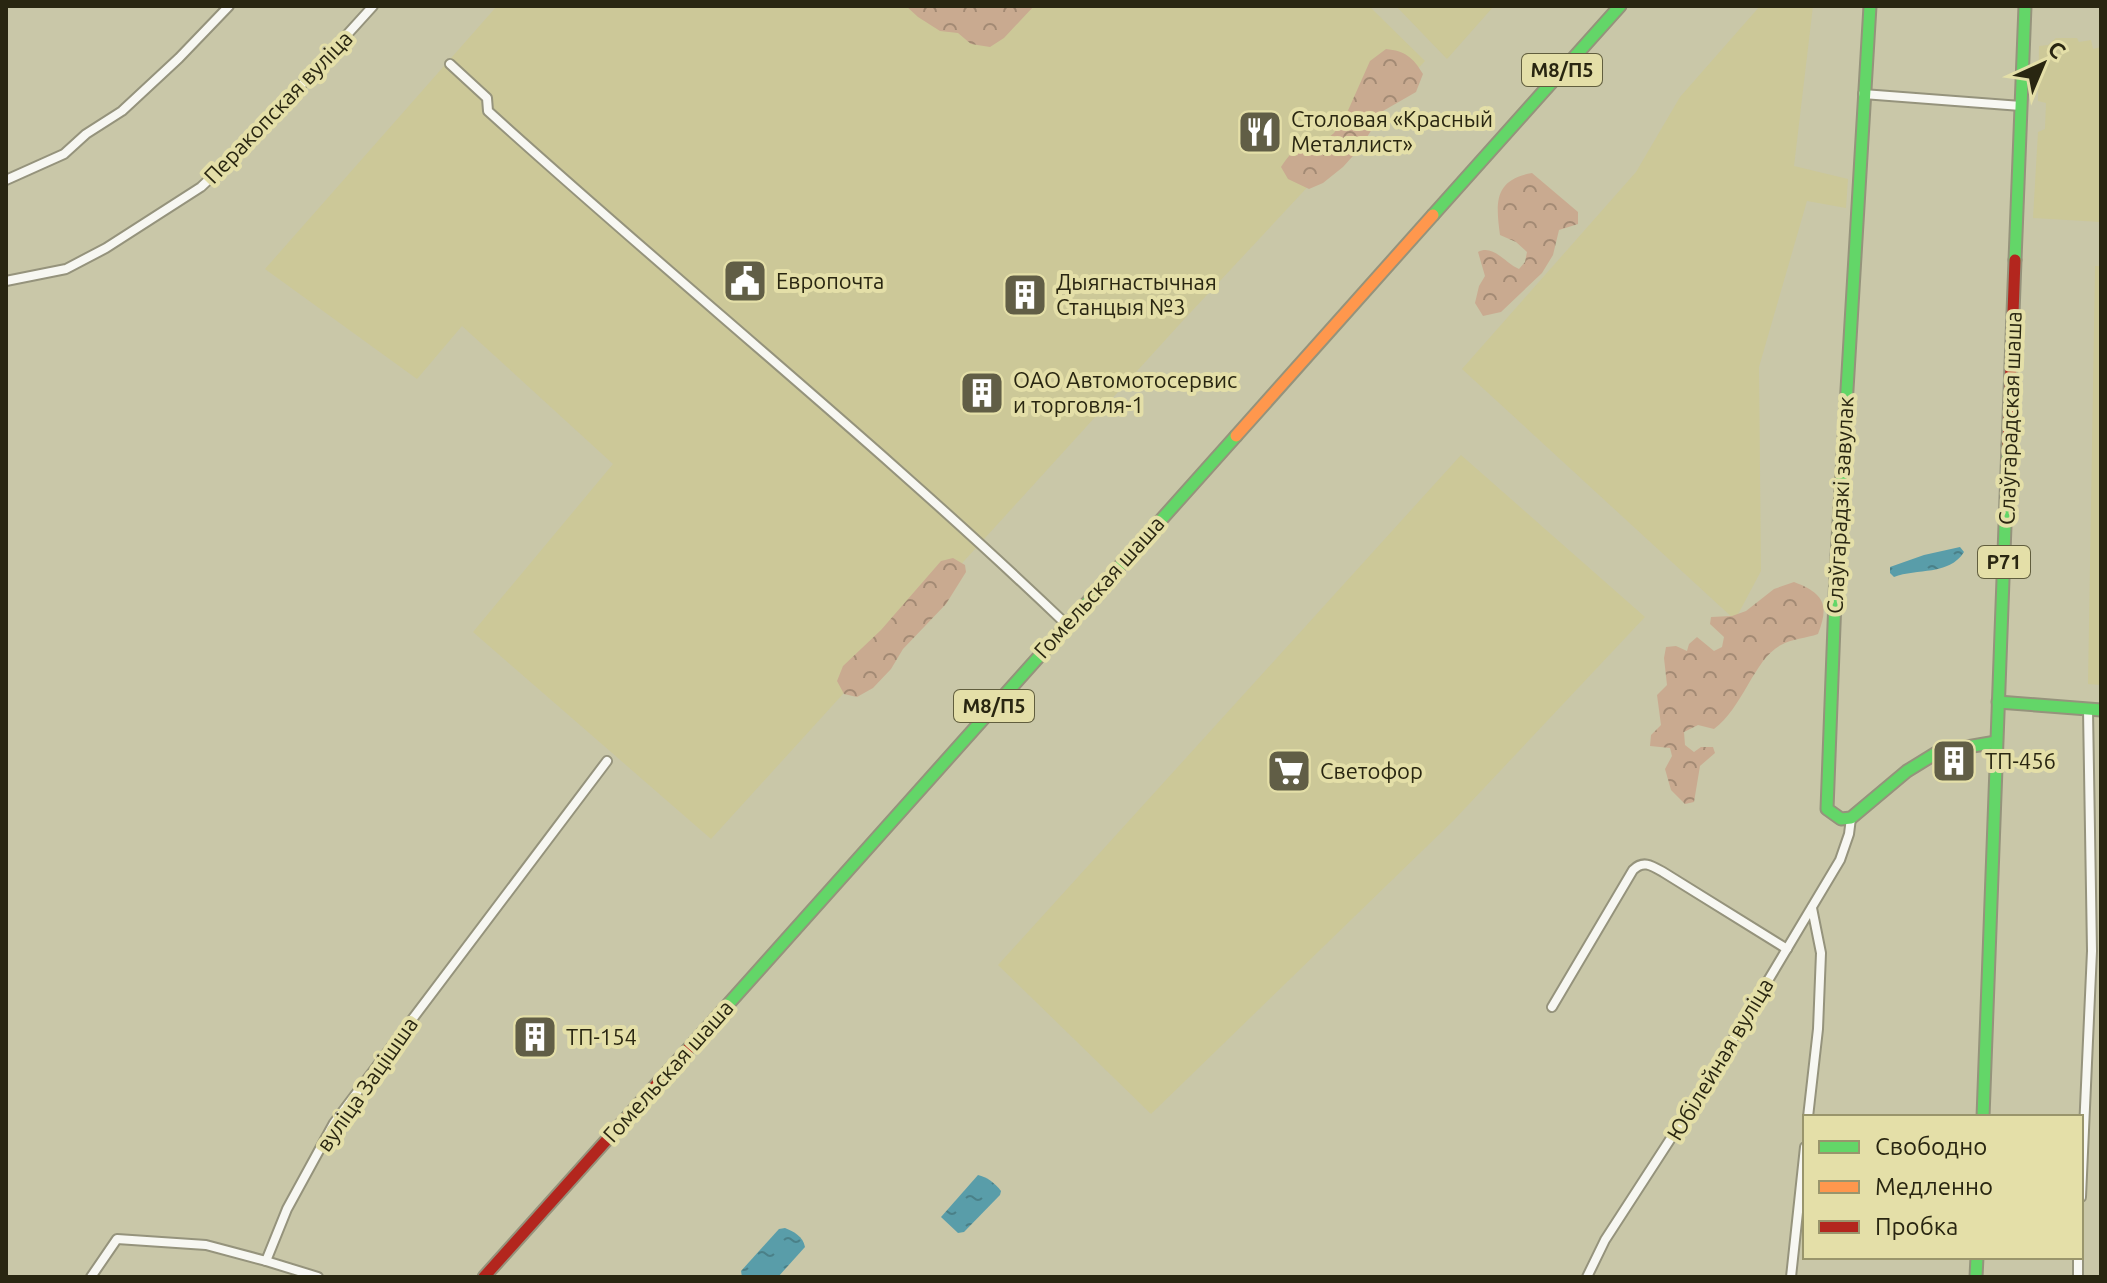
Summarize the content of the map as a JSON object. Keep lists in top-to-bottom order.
{
  "streets": {
    "main road": [
      "М8/П5",
      "Слаўгарадская шаша",
      "Слаўгарадзкі завулак",
      "Р71",
      "Гомельская шаша"
    ],
    "street": ["Перакопская вуліца", "Юбілейная вуліца", "вуліца Зацішша"]
  },
  "crossings": [
    ["Слаўгарадзкі завулак", "Юбілейная вуліца"]
  ],
  "places": {
    "restaurant": ["Столовая «Красный Металлист»"],
    "public building": ["Европочта"],
    "building": [
      "Дыягнастычная Станцыя №3",
      "ОАО Автомотосервис и торговля-1",
      "ТП-456",
      "ТП-154"
    ],
    "supermarket": ["Светофор"]
  },
  "legend": ["Свободно", "Медленно", "Пробка"],
  "north": "top right"
}
